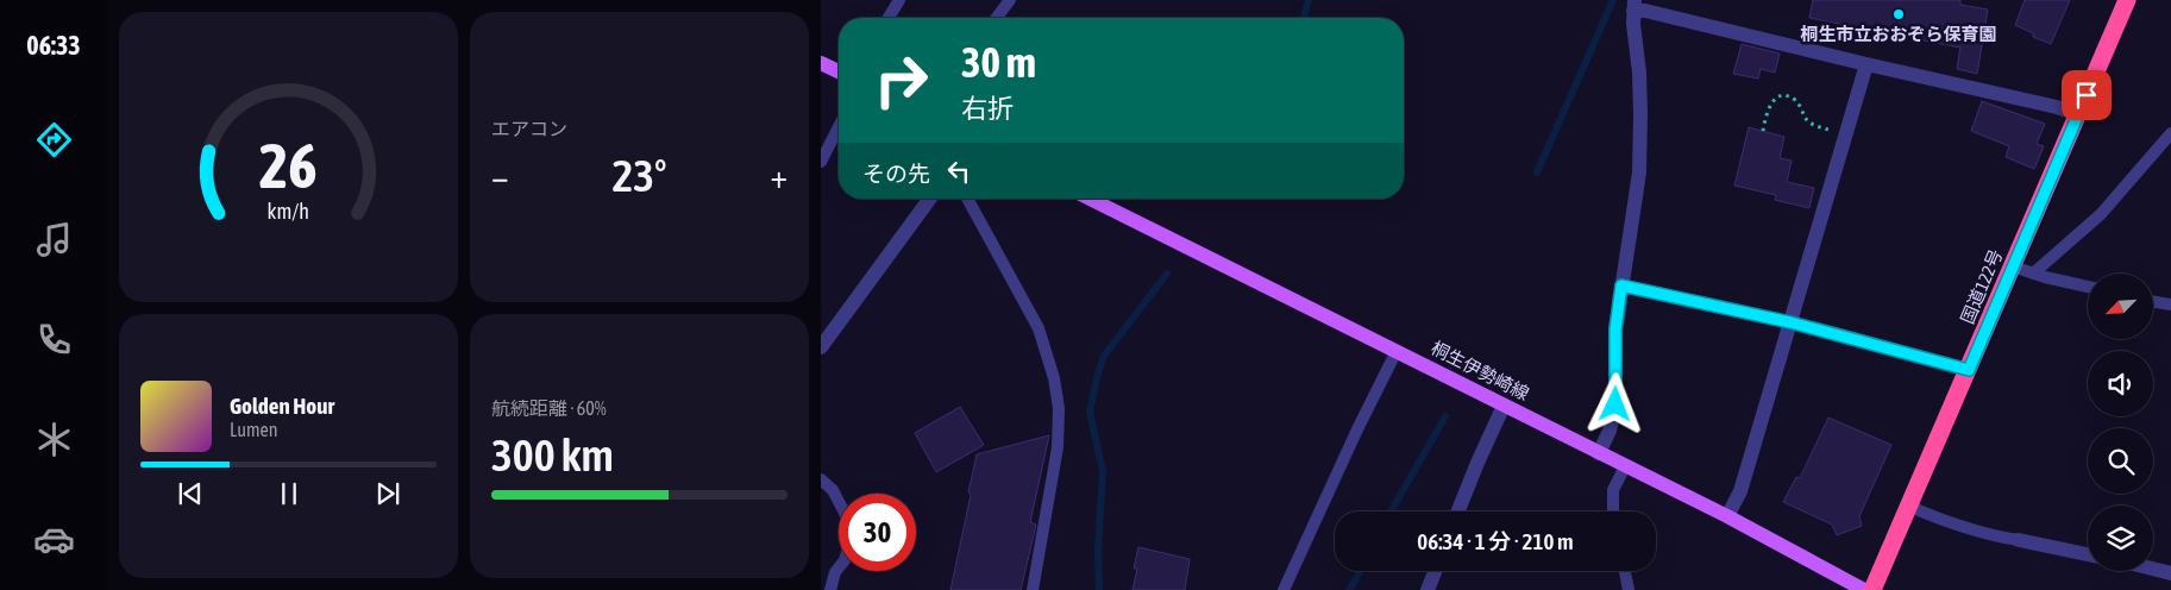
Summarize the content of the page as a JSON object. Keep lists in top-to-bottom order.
{
  "streets": {
    "highway": ["国道122号"],
    "main road": ["桐生伊勢崎線"]
  },
  "places": ["桐生市立おおぞら保育園"],
  "north": "bottom left",
  "page": {
    "tabs": "06:33",
    "tile": [
      "エアコン",
      ["航続距離 · 60%", "300 km"]
    ],
    "turn": ["30 m", "右折"],
    "then": "その先",
    "heat": ["−", "23°", "+"],
    "song": ["Golden Hour", "Lumen"],
    "limit": "30",
    "trip": "06:34 · 1 分 · 210 m",
    "gauge": ["26", "km/h"]
  }
}
